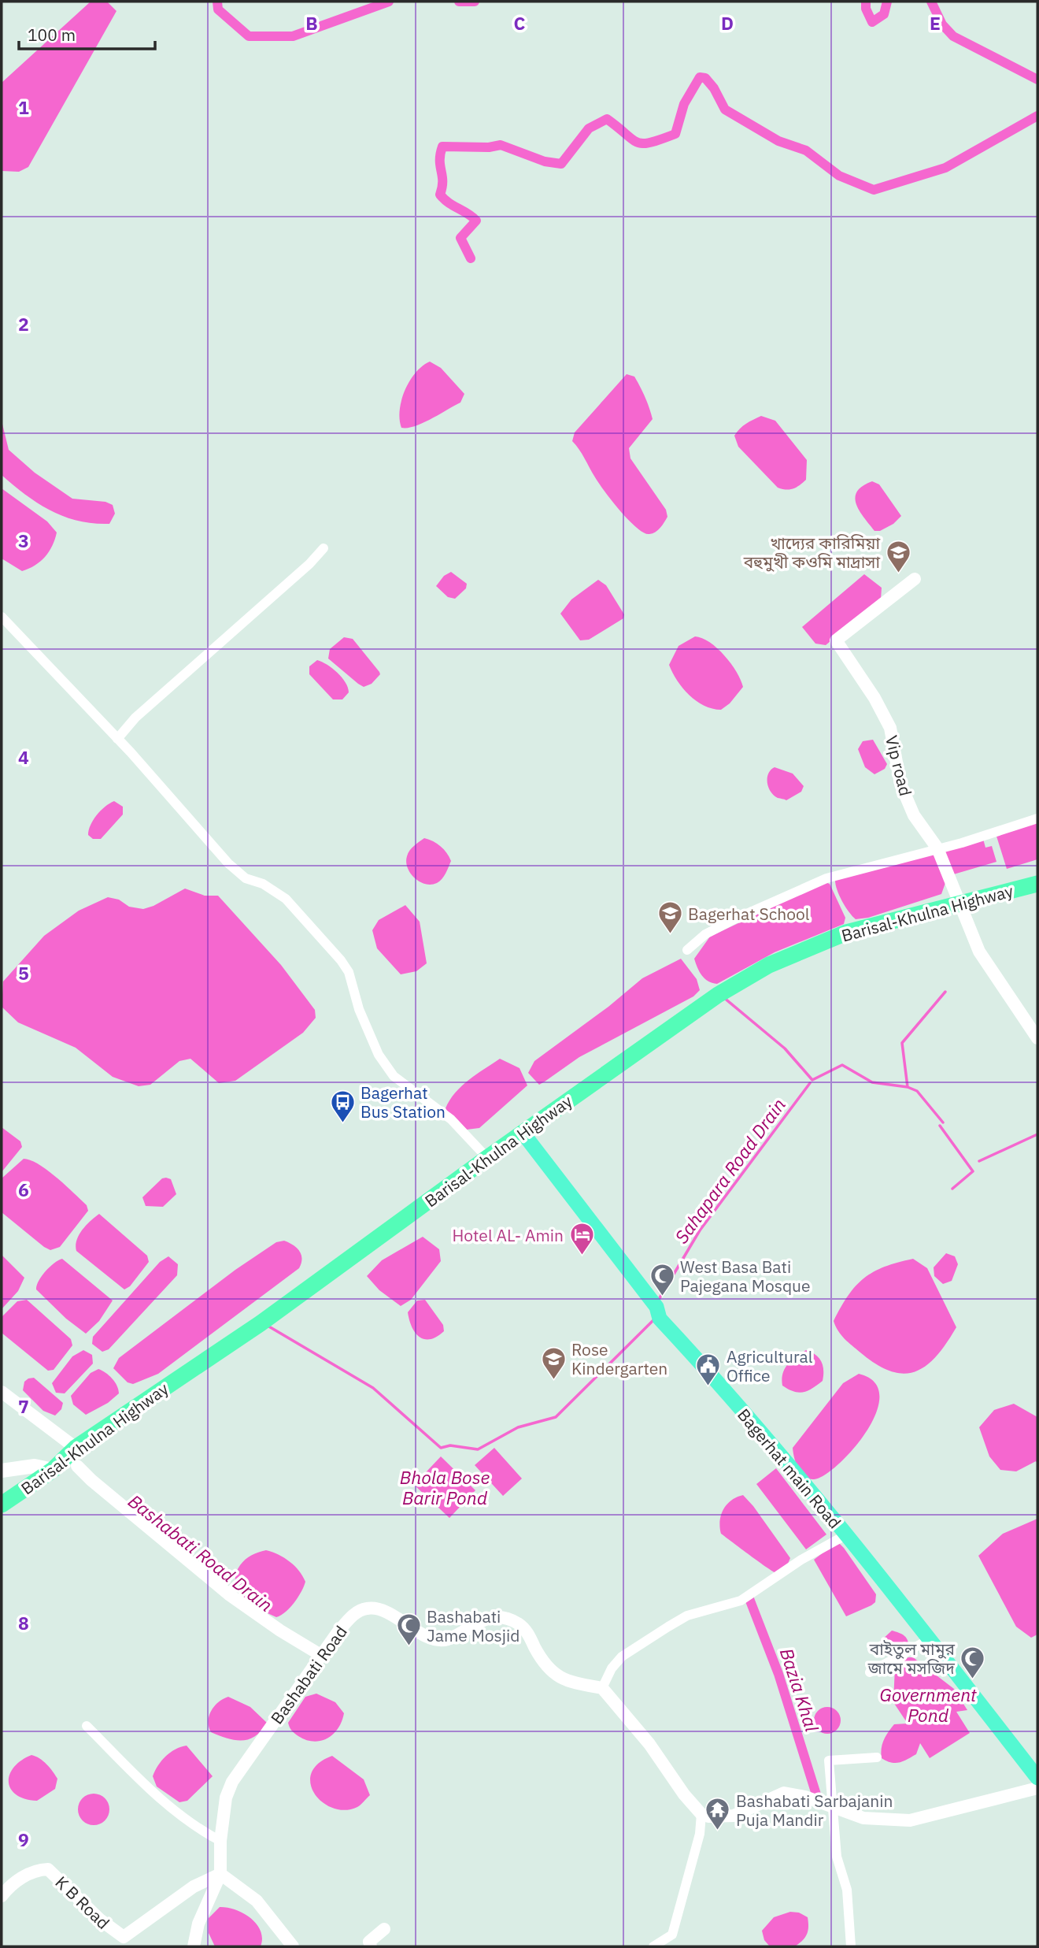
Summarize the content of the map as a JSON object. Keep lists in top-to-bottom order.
{
  "streets": {
    "highway": ["Barisal-Khulna Highway"],
    "main road": ["Bagerhat main Road"],
    "street": ["Vip road", "Bashabati Road", "K B Road"]
  },
  "crossings": [
    ["Vip road", "Barisal-Khulna Highway"],
    ["Barisal-Khulna Highway", "Bagerhat main Road"],
    ["Bashabati Road", "K B Road"]
  ],
  "water": [
    "Sahapara Road Drain",
    "Bhola Bose Barir Pond",
    "Bashabati Road Drain",
    "Bazia Khal",
    "Government Pond"
  ],
  "places": {
    "school or university": ["খাদ্যের কারিমিয়া বহুমুখী কওমি মাদ্রাসা", "Bagerhat School", "Rose Kindergarten"],
    "bus stop": ["Bagerhat Bus Station"],
    "hotel": ["Hotel AL- Amin"],
    "mosque": ["West Basa Bati Pajegana Mosque", "Bashabati Jame Mosjid", "বাইতুল মামুর জামে মসজিদ"],
    "public building": ["Agricultural Office"],
    "temple": ["Bashabati Sarbajanin Puja Mandir"]
  },
  "scale_bar": "100 m",
  "grid": {
    "columns": [
      "B",
      "C",
      "D",
      "E"
    ],
    "rows": [
      "1",
      "2",
      "3",
      "4",
      "5",
      "6",
      "7",
      "8",
      "9"
    ]
  }
}
